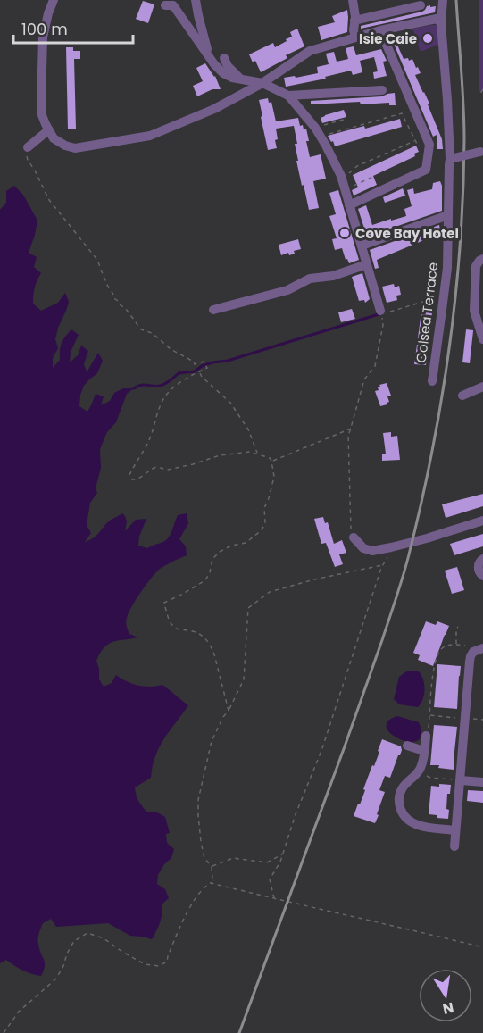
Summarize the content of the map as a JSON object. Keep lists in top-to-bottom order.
{
  "streets": {
    "street": ["Colsea Terrace"]
  },
  "places": ["Isie Caie", "Cove Bay Hotel"],
  "scale_bar": "100 m",
  "north": "bottom"
}
